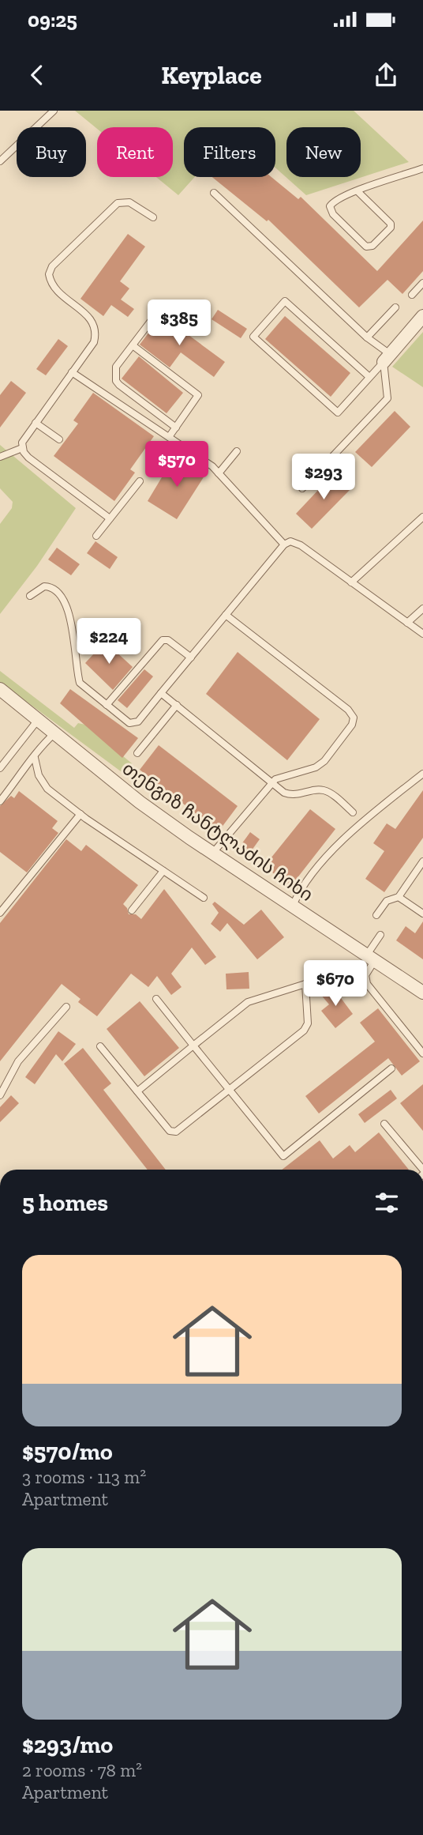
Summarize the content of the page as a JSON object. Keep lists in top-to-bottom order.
{
  "streets": {
    "street": ["თენგიზ ჩანტლაძის ჩიხი"]
  },
  "page": {
    "status": "09:25",
    "header": "Keyplace",
    "chip": [
      "Buy",
      "Rent",
      "Filters",
      "New"
    ],
    "price": [
      "$385",
      "$570",
      "$293",
      "$224",
      "$670"
    ],
    "heading": "5 homes",
    "list": [
      {
        "name": "$570/mo",
        "note": "3 rooms · 113 m² · Apartment"
      },
      {
        "name": "$293/mo",
        "note": "2 rooms · 78 m² · Apartment"
      }
    ]
  }
}
